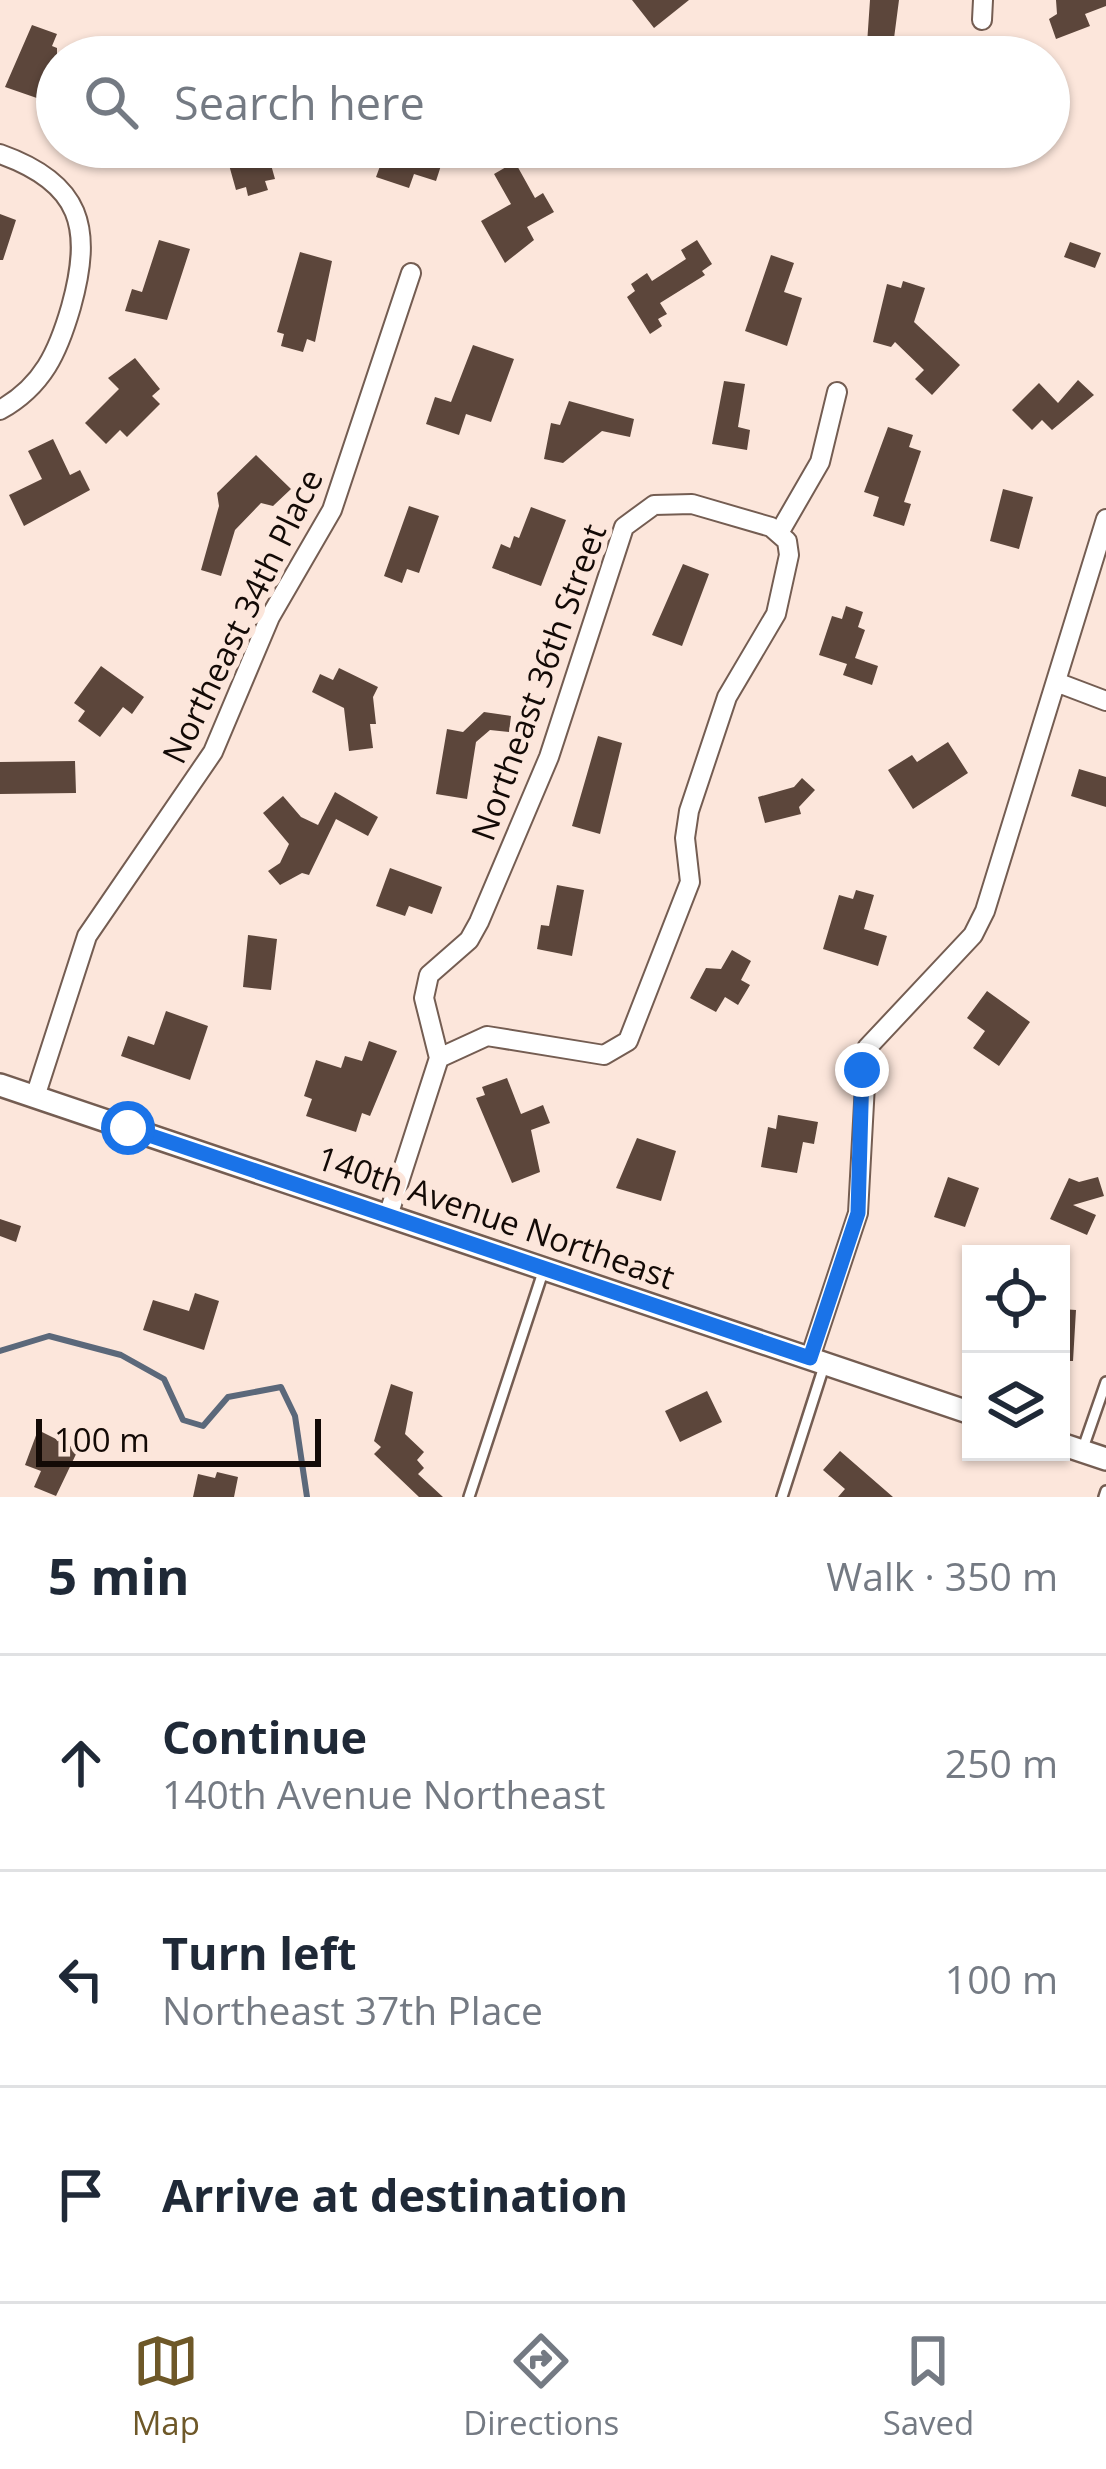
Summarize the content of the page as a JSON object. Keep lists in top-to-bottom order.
{
  "streets": {
    "street": ["Northeast 34th Place", "Northeast 36th Street", "140th Avenue Northeast"]
  },
  "crossings": [
    ["Northeast 34th Place", "140th Avenue Northeast"]
  ],
  "scale_bar": "100 m",
  "page": {
    "search": "Search here",
    "scale": "100 m",
    "heading": ["5 min", "Walk · 350 m"],
    "list": [
      ["Continue", "140th Avenue Northeast", "250 m"],
      ["Turn left", "Northeast 37th Place", "100 m"],
      "Arrive at destination"
    ],
    "nav": ["Map", "Directions", "Saved"]
  }
}
